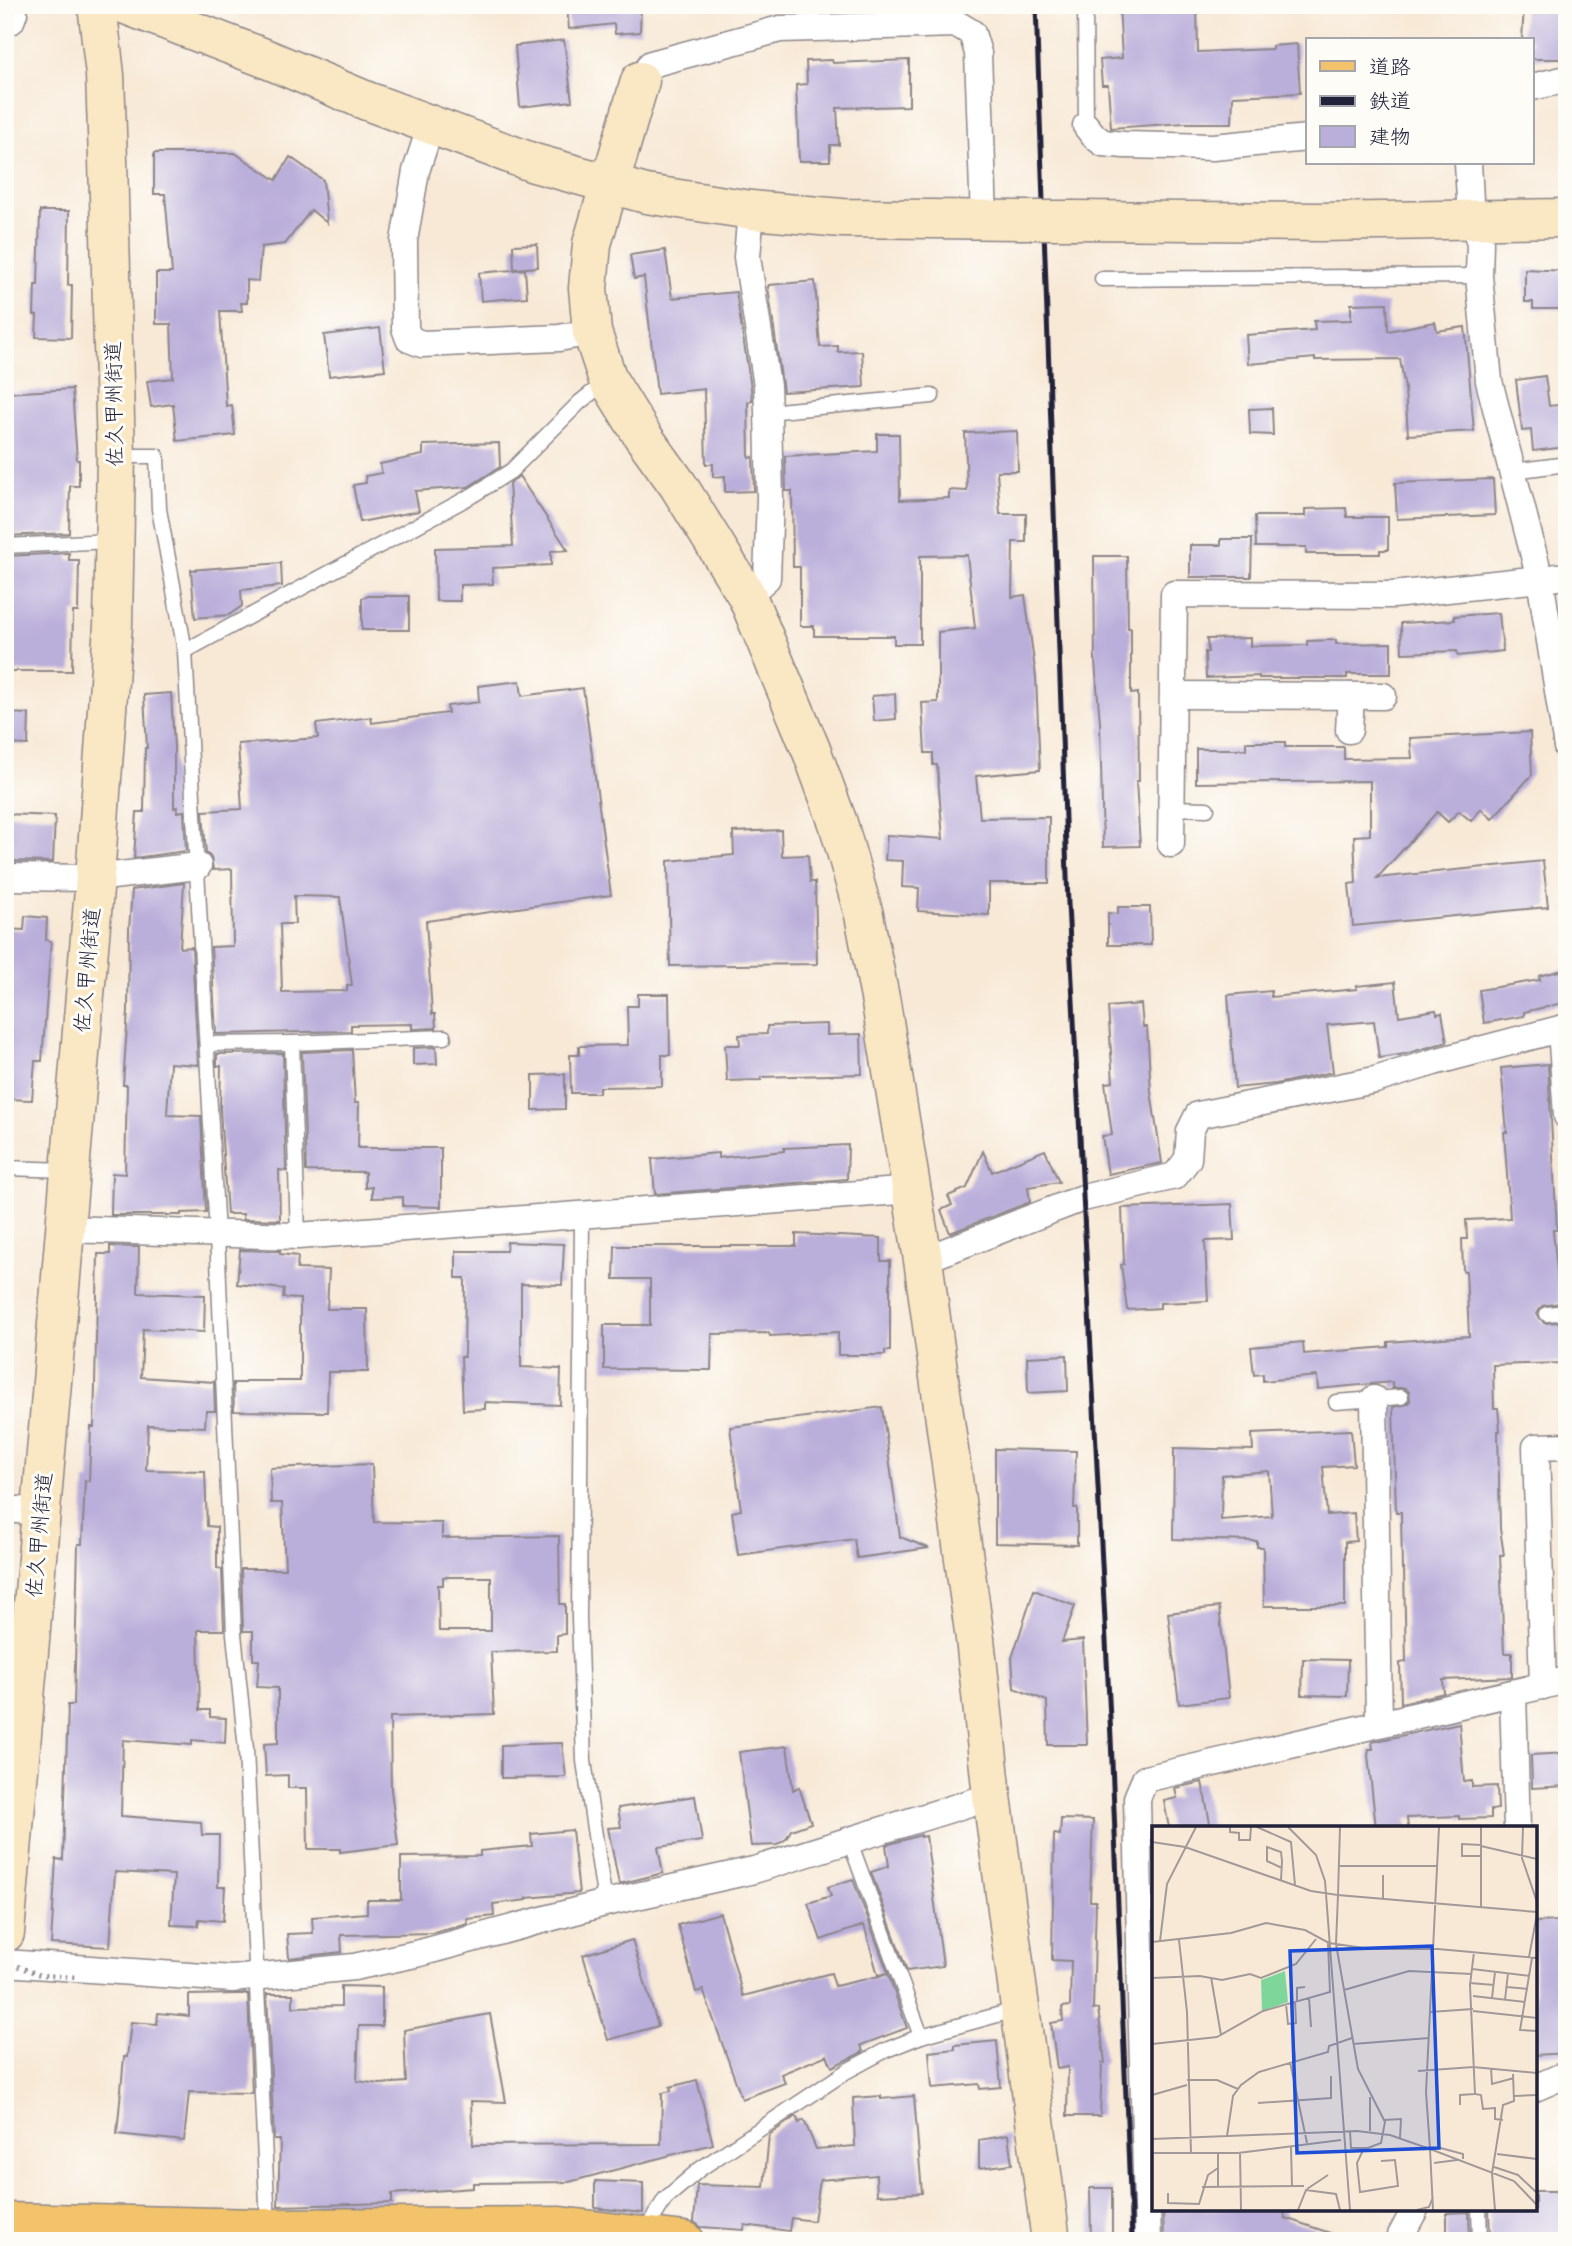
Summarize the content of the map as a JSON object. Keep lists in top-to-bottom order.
{
  "streets": {
    "street": ["佐久甲州街道"]
  },
  "legend": ["道路", "鉄道", "建物"]
}
